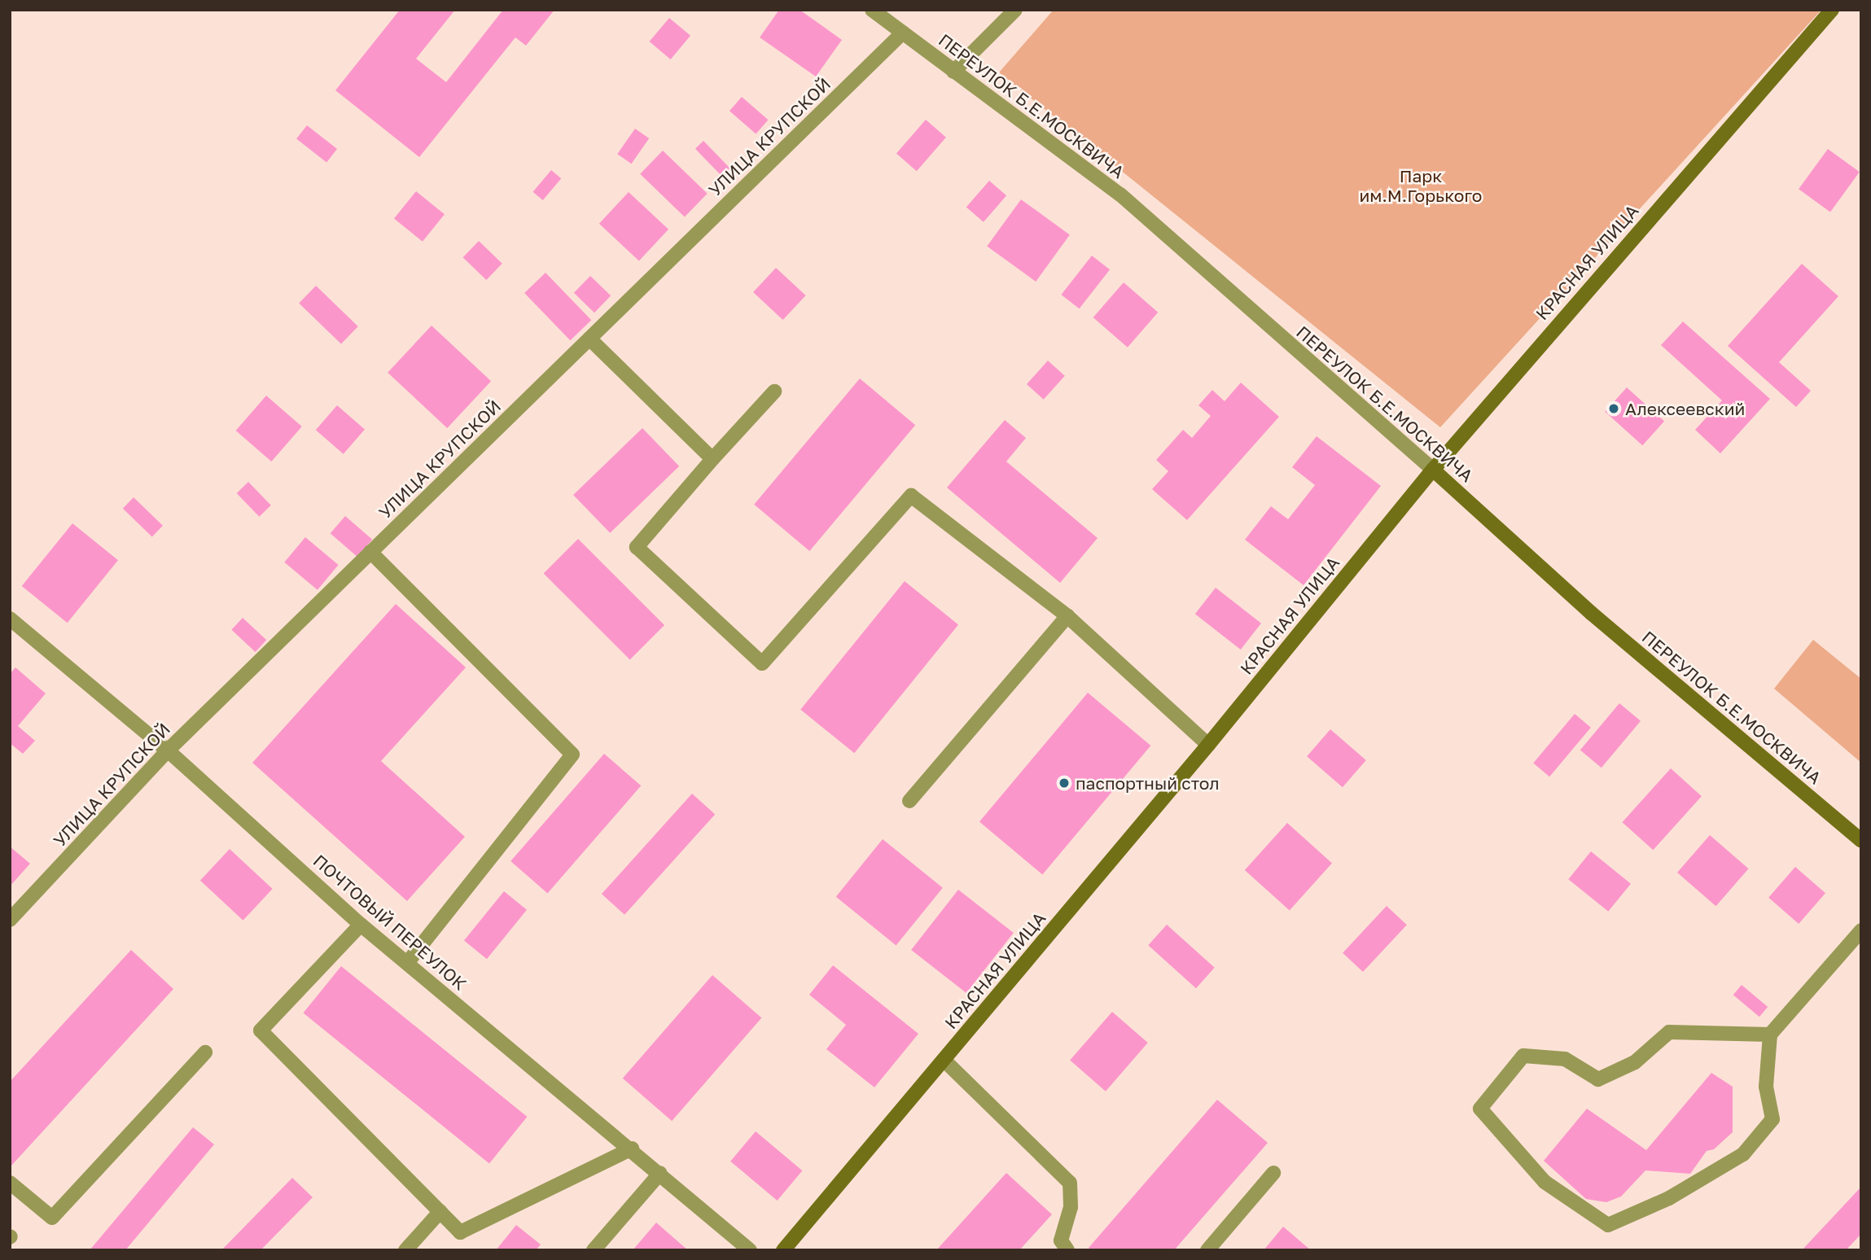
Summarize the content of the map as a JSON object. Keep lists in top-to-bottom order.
{
  "streets": {
    "street": [
      "ПЕРЕУЛОК Б.Е.МОСКВИЧА",
      "УЛИЦА КРУПСКОЙ",
      "КРАСНАЯ УЛИЦА",
      "ПОЧТОВЫЙ ПЕРЕУЛОК"
    ]
  },
  "crossings": [
    ["ПЕРЕУЛОК Б.Е.МОСКВИЧА", "УЛИЦА КРУПСКОЙ"],
    ["ПЕРЕУЛОК Б.Е.МОСКВИЧА", "КРАСНАЯ УЛИЦА"],
    ["УЛИЦА КРУПСКОЙ", "ПОЧТОВЫЙ ПЕРЕУЛОК"]
  ],
  "parks": ["Парк им.М.Горького"],
  "places": ["Алексеевский", "паспортный стол"]
}
